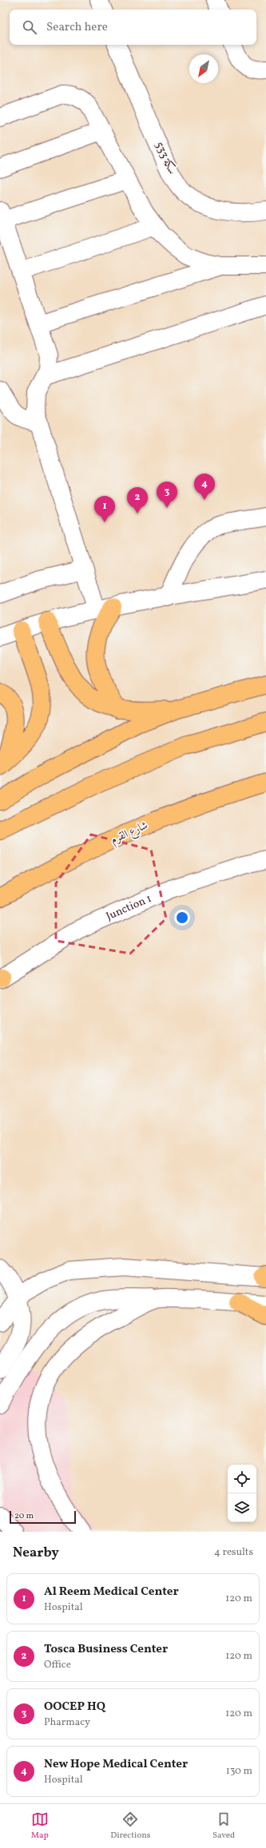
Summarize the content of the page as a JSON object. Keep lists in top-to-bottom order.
{
  "streets": {
    "main road": ["شارع القرم"],
    "street": ["سكة 533", "Junction 1"]
  },
  "scale_bar": "20 m",
  "north": "bottom left",
  "page": {
    "search": "Search here",
    "pins": [
      "4",
      "3",
      "2",
      "1"
    ],
    "scale": "20 m",
    "heading": ["Nearby", "4 results"],
    "list": [
      {
        "mark": "1",
        "name": "Al Reem Medical Center",
        "note": "Hospital",
        "value": "120 m"
      },
      {
        "mark": "2",
        "name": "Tosca Business Center",
        "note": "Office",
        "value": "120 m"
      },
      {
        "mark": "3",
        "name": "OOCEP HQ",
        "note": "Pharmacy",
        "value": "120 m"
      },
      {
        "mark": "4",
        "name": "New Hope Medical Center",
        "note": "Hospital",
        "value": "130 m"
      }
    ],
    "nav": ["Map", "Directions", "Saved"]
  }
}
